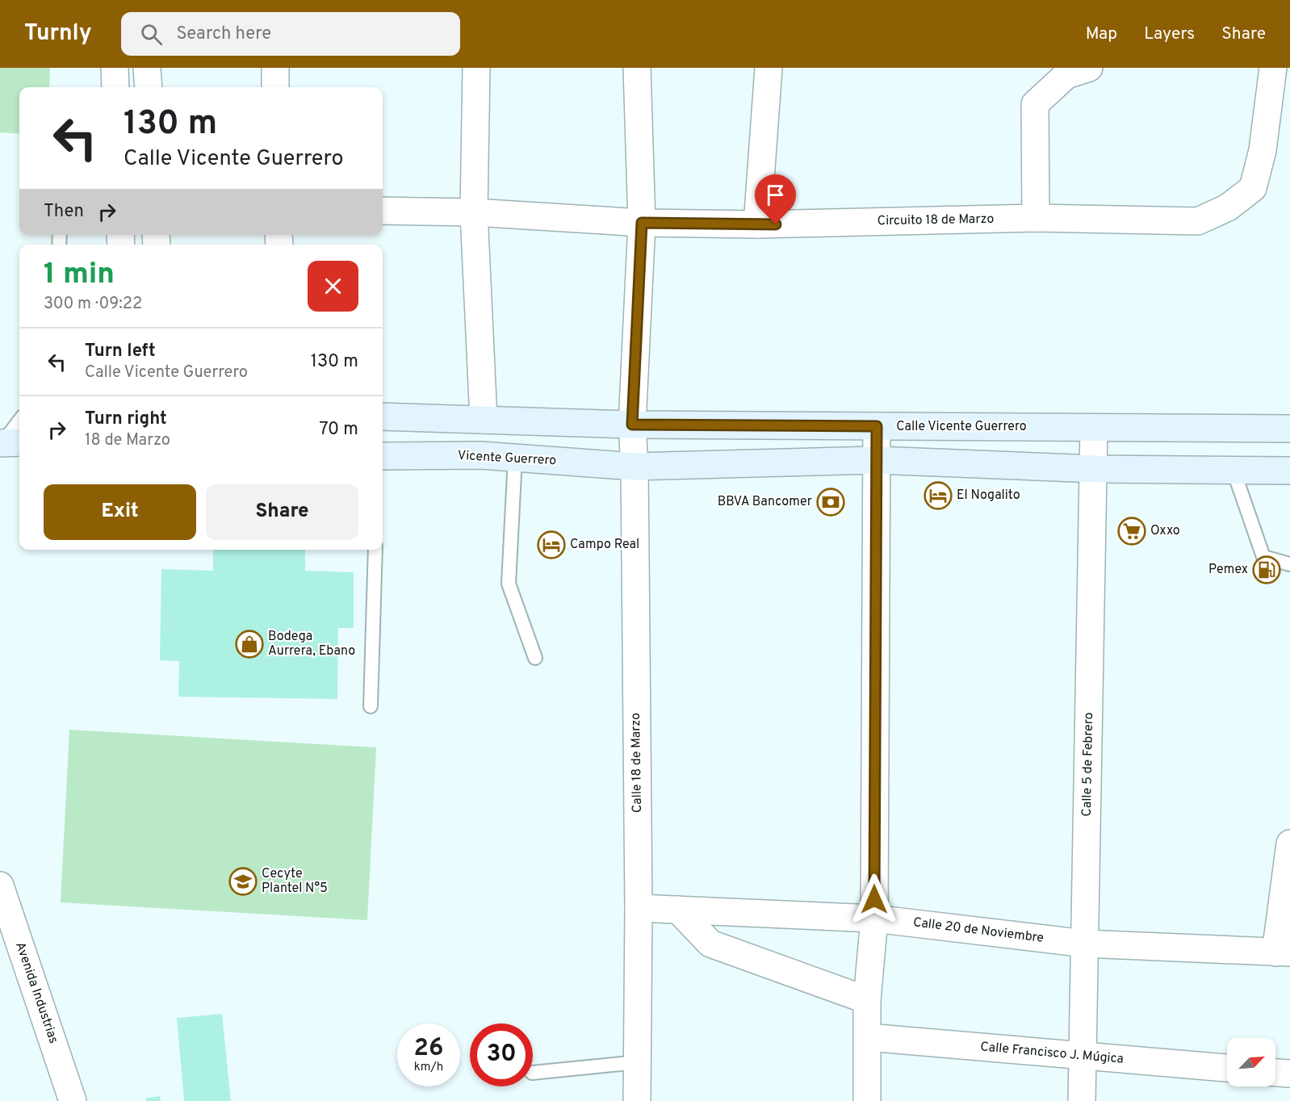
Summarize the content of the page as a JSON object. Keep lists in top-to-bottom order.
{
  "streets": {
    "street": [
      "Circuito 18 de Marzo",
      "Calle Vicente Guerrero",
      "Vicente Guerrero",
      "Calle 18 de Marzo",
      "Calle 5 de Febrero",
      "Calle 20 de Noviembre",
      "Avenida Industrias",
      "Calle Francisco J. Múgica"
    ]
  },
  "crossings": [
    ["Circuito 18 de Marzo", "Calle 18 de Marzo"],
    ["Calle Vicente Guerrero", "Calle 18 de Marzo"],
    ["Calle Vicente Guerrero", "Calle 5 de Febrero"],
    ["Vicente Guerrero", "Calle 18 de Marzo"],
    ["Calle 18 de Marzo", "Calle 20 de Noviembre"],
    ["Calle 5 de Febrero", "Calle 20 de Noviembre"],
    ["Calle 5 de Febrero", "Calle Francisco J. Múgica"]
  ],
  "places": {
    "hotel": ["El Nogalito", "Campo Real"],
    "bank": ["BBVA Bancomer"],
    "supermarket": ["Oxxo"],
    "fuel station": ["Pemex"],
    "shop": ["Bodega Aurrera, Ebano"],
    "school or university": ["Cecyte Plantel N°5"]
  },
  "north": "top right",
  "page": {
    "header": "Turnly",
    "search": "Search here",
    "nav": ["Map", "Layers", "Share"],
    "turn": ["130 m", "Calle Vicente Guerrero"],
    "then": "Then",
    "heading": ["1 min", "300 m · 09:22"],
    "list": [
      {
        "name": "Turn left",
        "note": "Calle Vicente Guerrero",
        "value": "130 m"
      },
      {
        "name": "Turn right",
        "note": "18 de Marzo",
        "value": "70 m"
      }
    ],
    "buttons": ["Exit", "Share"],
    "speed": "26 km/h",
    "limit": "30"
  }
}
